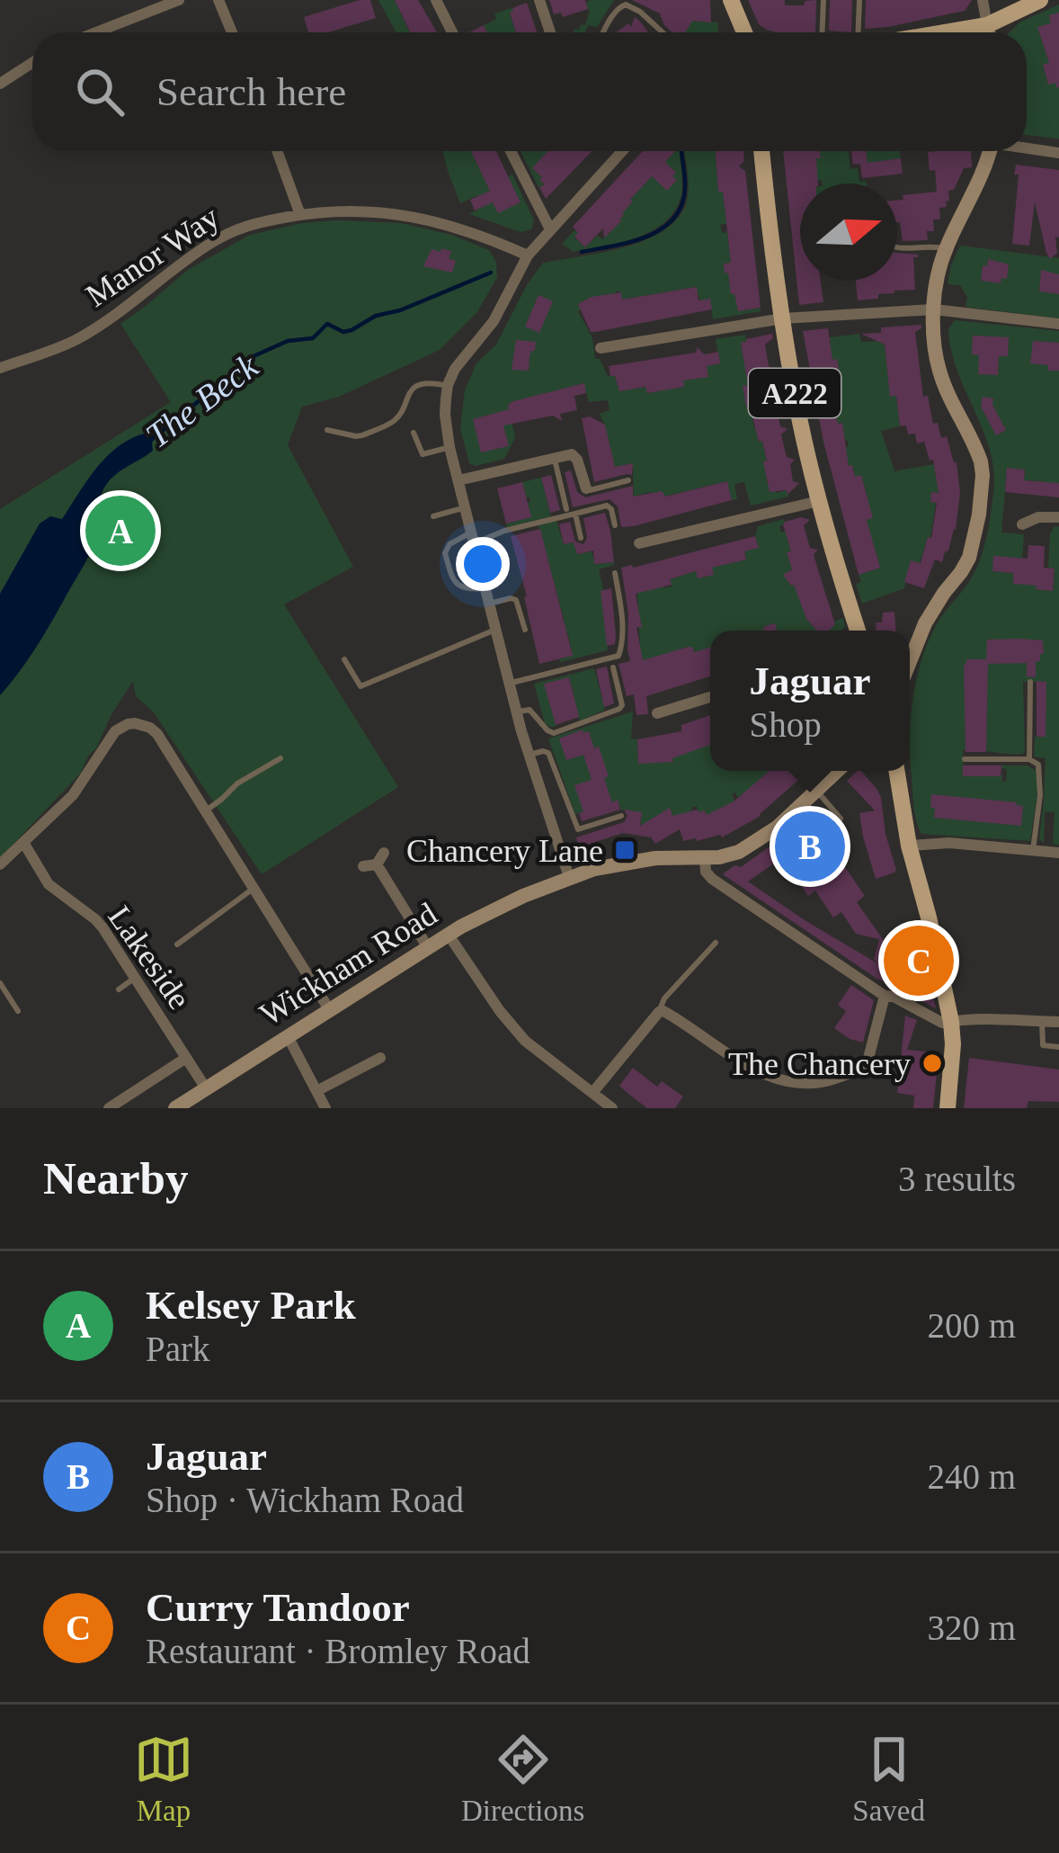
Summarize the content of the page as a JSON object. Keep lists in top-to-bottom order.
{
  "streets": {
    "main road": ["A222", "Wickham Road"],
    "street": ["Manor Way", "Lakeside"]
  },
  "crossings": [
    ["Lakeside", "Wickham Road"]
  ],
  "water": ["The Beck"],
  "places": {
    "transit": ["Chancery Lane"],
    "other": ["The Chancery"]
  },
  "north": "right",
  "page": {
    "search": "Search here",
    "pins": ["A", "B", "C"],
    "popup": ["Jaguar", "Shop"],
    "heading": ["Nearby", "3 results"],
    "list": [
      {
        "mark": "A",
        "name": "Kelsey Park",
        "note": "Park",
        "value": "200 m"
      },
      {
        "mark": "B",
        "name": "Jaguar",
        "note": "Shop · Wickham Road",
        "value": "240 m"
      },
      {
        "mark": "C",
        "name": "Curry Tandoor",
        "note": "Restaurant · Bromley Road",
        "value": "320 m"
      }
    ],
    "nav": ["Map", "Directions", "Saved"]
  }
}
